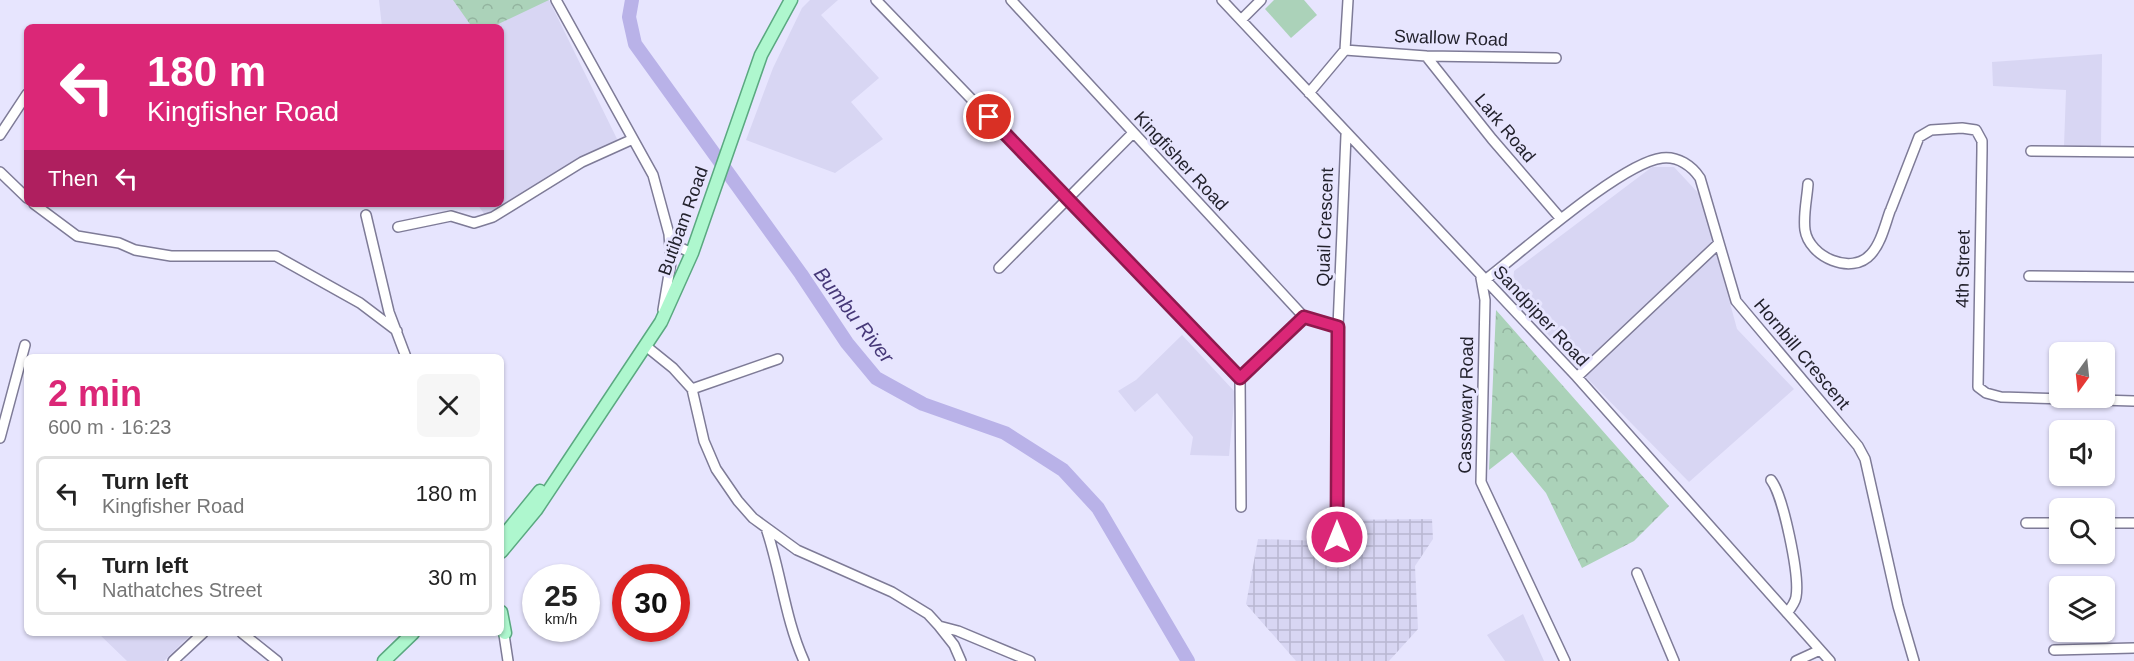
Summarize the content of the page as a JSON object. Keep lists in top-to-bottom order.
{
  "streets": {
    "main road": ["Butibam Road"],
    "street": [
      "Swallow Road",
      "Lark Road",
      "Kingfisher Road",
      "Quail Crescent",
      "4th Street",
      "Sandpiper Road",
      "Hornbill Crescent",
      "Cassowary Road"
    ]
  },
  "crossings": [
    ["Swallow Road", "Lark Road"],
    ["Lark Road", "Hornbill Crescent"],
    ["Quail Crescent", "Sandpiper Road"],
    ["Sandpiper Road", "Hornbill Crescent"],
    ["Sandpiper Road", "Cassowary Road"],
    ["Hornbill Crescent", "Cassowary Road"]
  ],
  "water": ["Bumbu River"],
  "north": "bottom",
  "page": {
    "turn": ["180 m", "Kingfisher Road"],
    "then": "Then",
    "heading": ["2 min", "600 m · 16:23"],
    "list": [
      {
        "name": "Turn left",
        "note": "Kingfisher Road",
        "value": "180 m"
      },
      {
        "name": "Turn left",
        "note": "Nathatches Street",
        "value": "30 m"
      }
    ],
    "speed": "25 km/h",
    "limit": "30"
  }
}
